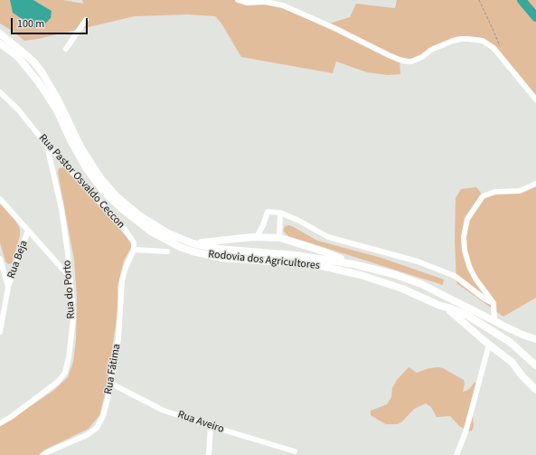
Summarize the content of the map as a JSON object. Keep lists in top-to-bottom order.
{
  "streets": {
    "main road": ["Rodovia dos Agricultores"],
    "street": [
      "Rua Pastor Osvaldo Ceccon",
      "Rua Beja",
      "Rua do Porto",
      "Rua Fátima",
      "Rua Aveiro"
    ]
  },
  "crossings": [
    ["Rua Pastor Osvaldo Ceccon", "Rua do Porto"],
    ["Rua Pastor Osvaldo Ceccon", "Rua Fátima"],
    ["Rua Fátima", "Rua Aveiro"]
  ],
  "scale_bar": "100 m"
}
